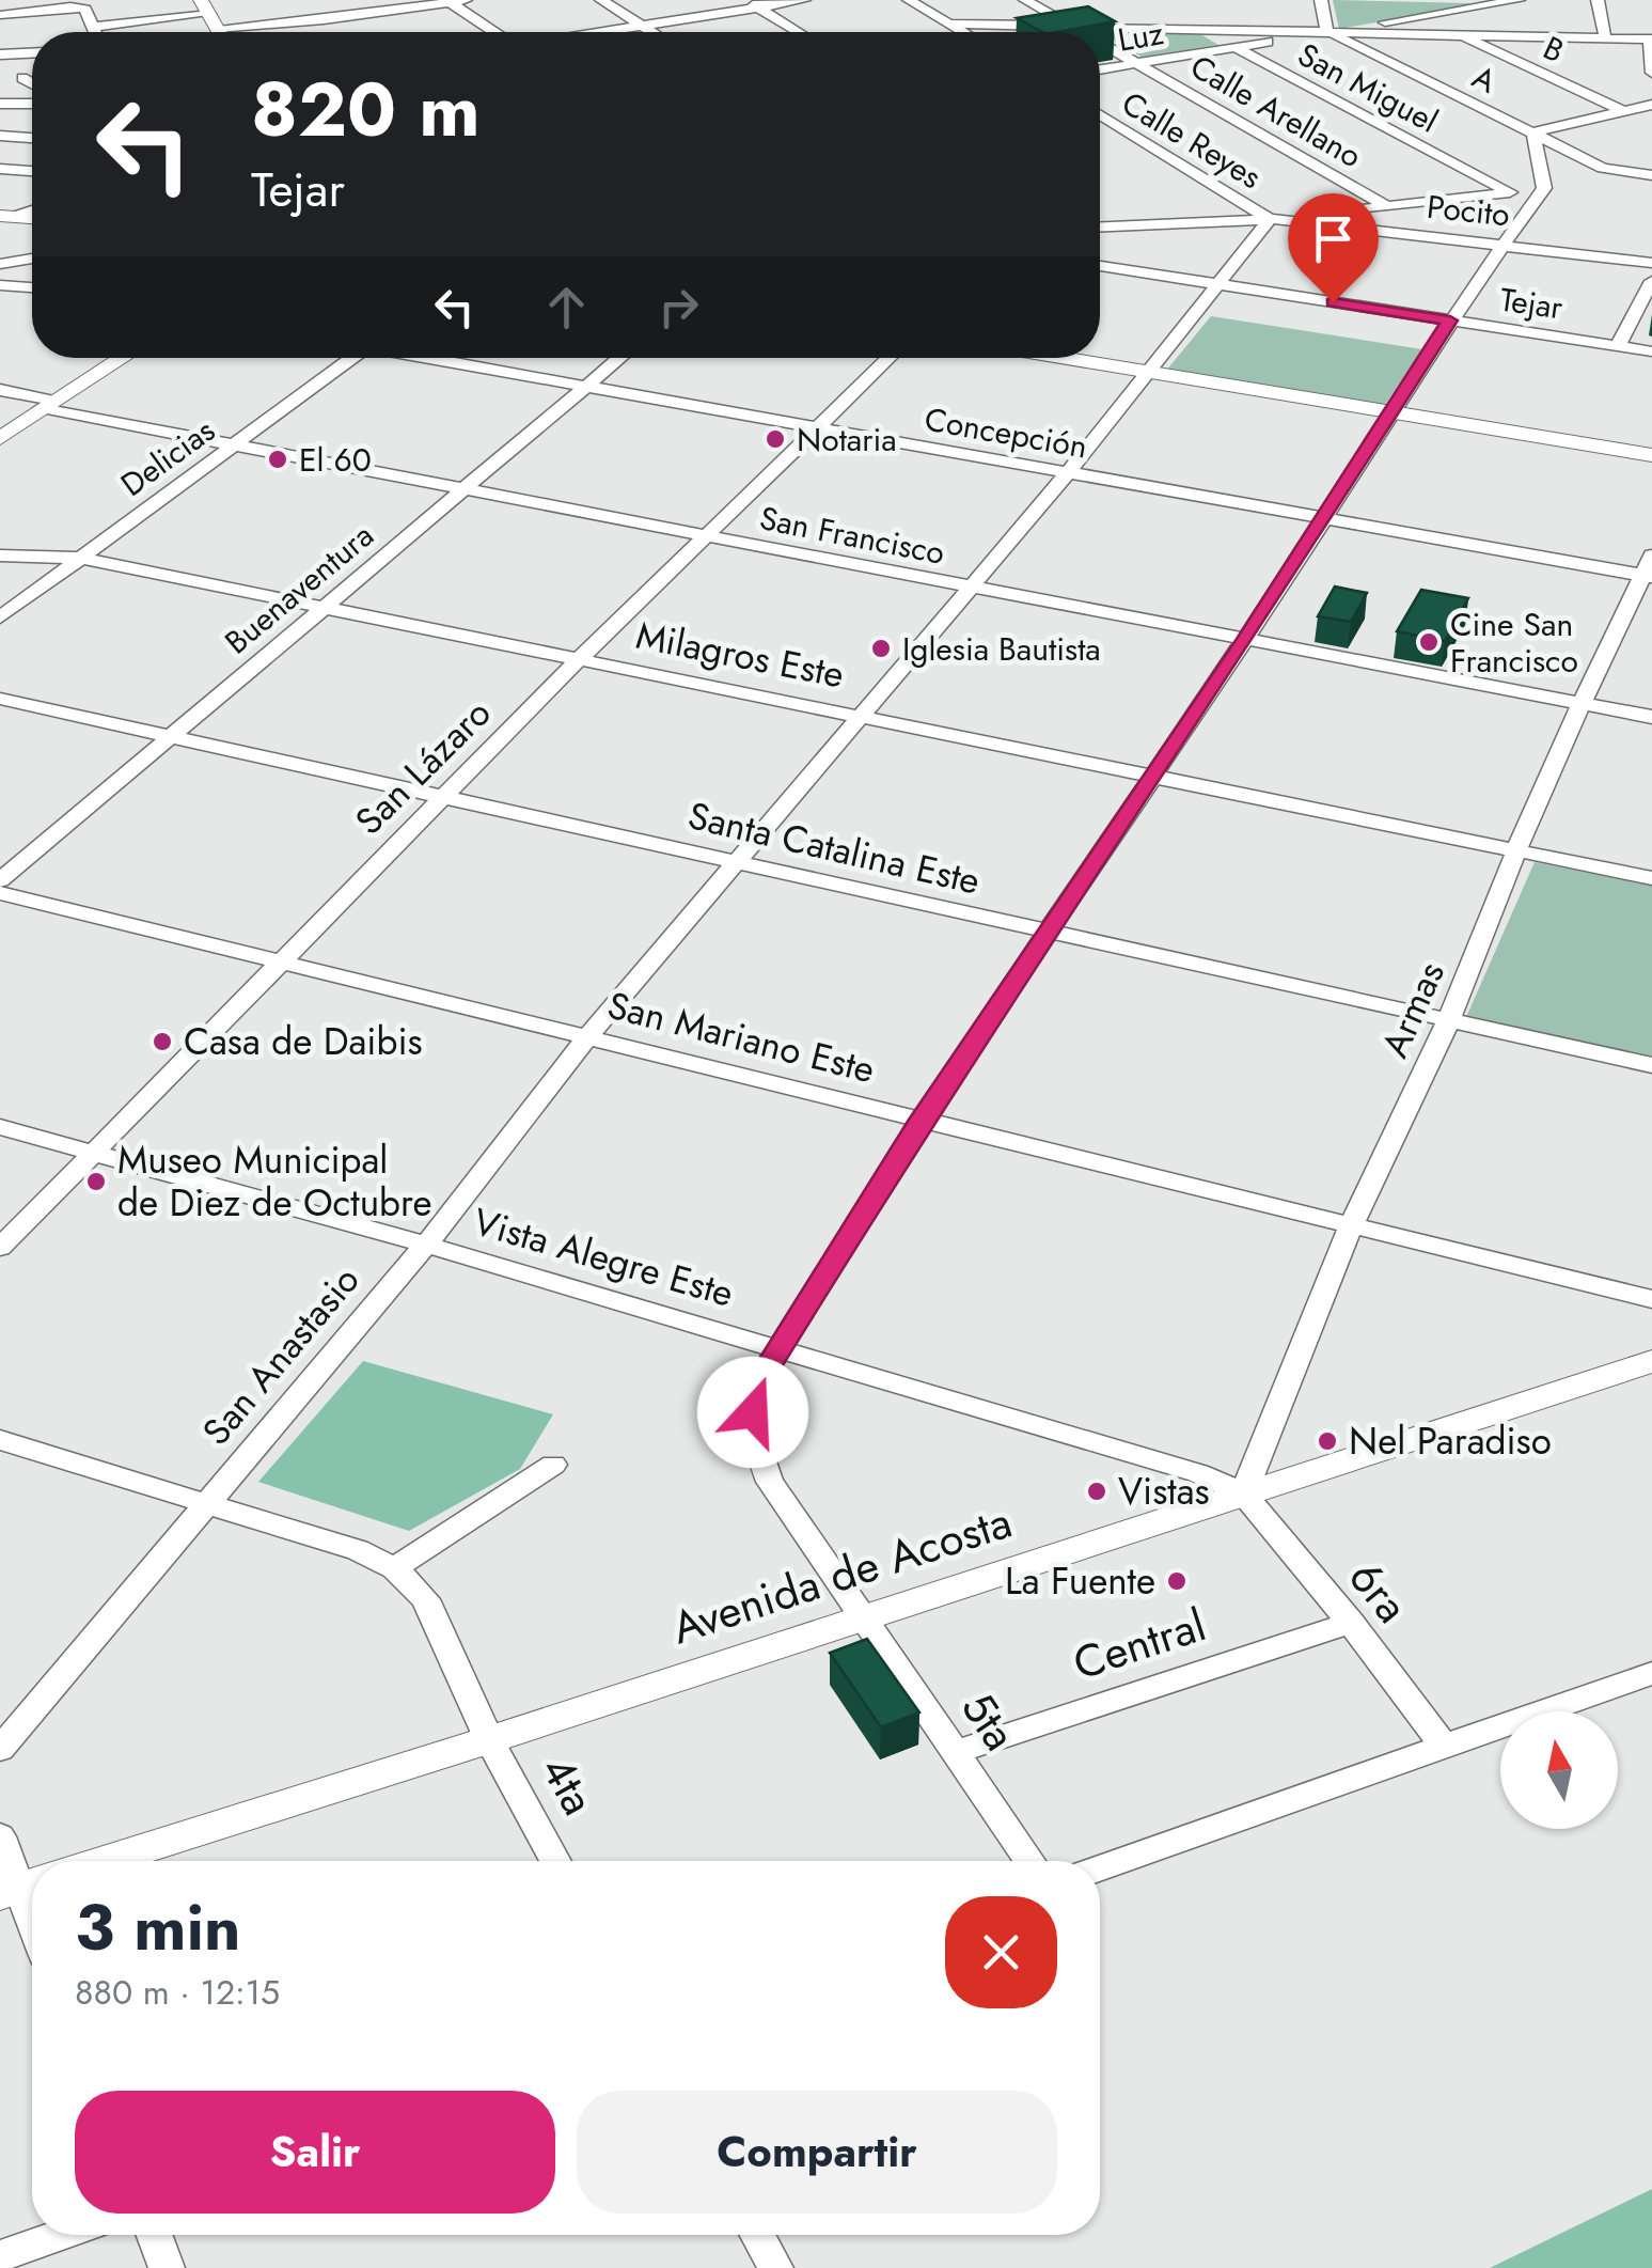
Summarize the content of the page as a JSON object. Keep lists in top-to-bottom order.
{
  "streets": {
    "main road": ["Avenida de Acosta"],
    "street": [
      "Luz",
      "B",
      "A",
      "San Miguel",
      "Calle Arellano",
      "Calle Reyes",
      "Pocito",
      "Tejar",
      "Concepción",
      "Delicias",
      "San Francisco",
      "Buenaventura",
      "Milagros Este",
      "San Lázaro",
      "Santa Catalina Este",
      "Armas",
      "San Mariano Este",
      "Vista Alegre Este",
      "San Anastasio",
      "6ra",
      "Central",
      "5ta",
      "4ta"
    ]
  },
  "crossings": [
    ["Luz", "A"],
    ["Luz", "San Miguel"],
    ["Luz", "Calle Arellano"],
    ["Calle Reyes", "Pocito"],
    ["Calle Reyes", "San Anastasio"],
    ["Pocito", "San Anastasio"],
    ["Pocito", "5ta"],
    ["Tejar", "San Anastasio"],
    ["Tejar", "5ta"],
    ["Concepción", "Buenaventura"],
    ["Concepción", "San Lázaro"],
    ["Concepción", "Armas"],
    ["Concepción", "San Anastasio"],
    ["Concepción", "5ta"],
    ["Delicias", "San Francisco"],
    ["Delicias", "Milagros Este"],
    ["San Francisco", "Buenaventura"],
    ["San Francisco", "San Lázaro"],
    ["San Francisco", "Armas"],
    ["San Francisco", "San Anastasio"],
    ["San Francisco", "5ta"],
    ["Buenaventura", "Milagros Este"],
    ["Buenaventura", "Santa Catalina Este"],
    ["Milagros Este", "San Lázaro"],
    ["Milagros Este", "Armas"],
    ["Milagros Este", "San Anastasio"],
    ["Milagros Este", "5ta"],
    ["San Lázaro", "Santa Catalina Este"],
    ["San Lázaro", "San Mariano Este"],
    ["San Lázaro", "Vista Alegre Este"],
    ["Santa Catalina Este", "Armas"],
    ["Santa Catalina Este", "San Anastasio"],
    ["Santa Catalina Este", "5ta"],
    ["Armas", "San Mariano Este"],
    ["Armas", "Vista Alegre Este"],
    ["Armas", "Avenida de Acosta"],
    ["Armas", "6ra"],
    ["San Mariano Este", "San Anastasio"],
    ["San Mariano Este", "5ta"],
    ["Vista Alegre Este", "San Anastasio"],
    ["Vista Alegre Este", "Avenida de Acosta"],
    ["Vista Alegre Este", "6ra"],
    ["Vista Alegre Este", "5ta"],
    ["Avenida de Acosta", "6ra"],
    ["Avenida de Acosta", "5ta"],
    ["Avenida de Acosta", "4ta"],
    ["6ra", "Central"],
    ["Central", "5ta"]
  ],
  "places": [
    "Notaria",
    "El 60",
    "Cine San Francisco",
    "Iglesia Bautista",
    "Casa de Daibis",
    "Museo Municipal de Diez de Octubre",
    "Nel Paradiso",
    "Vistas",
    "La Fuente"
  ],
  "north": "top",
  "page": {
    "turn": ["820 m", "Tejar"],
    "heading": ["3 min", "880 m · 12:15"],
    "buttons": ["Salir", "Compartir"]
  }
}
